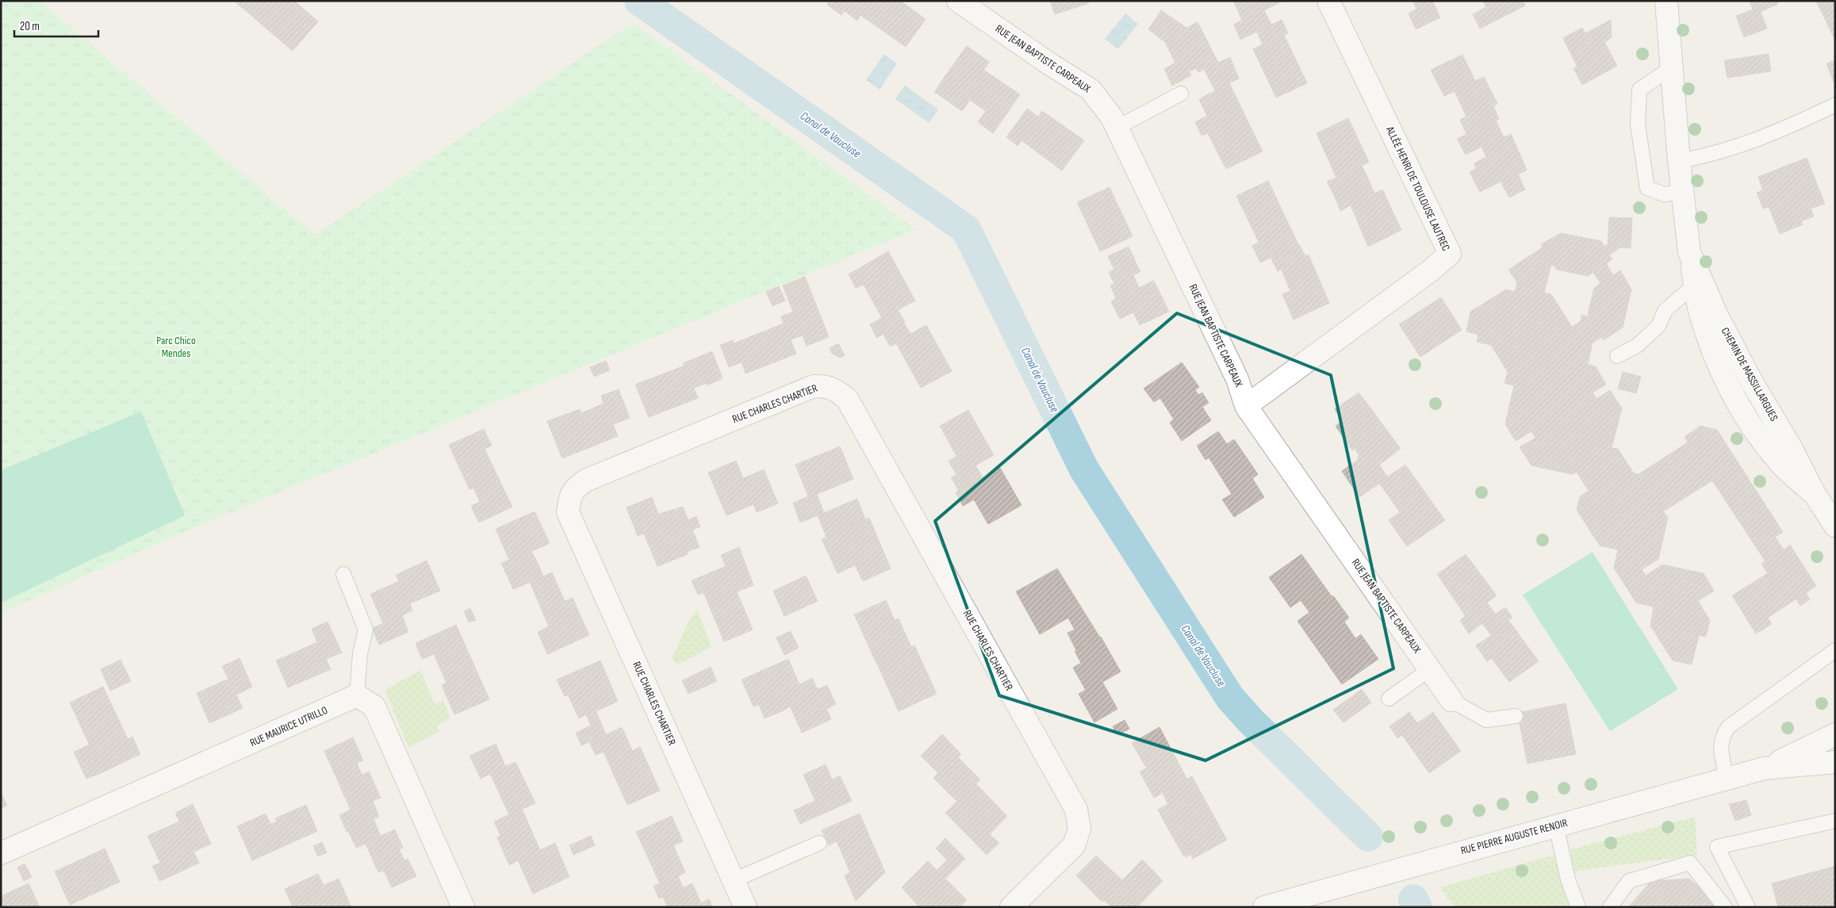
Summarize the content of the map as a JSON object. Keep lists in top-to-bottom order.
{
  "streets": {
    "street": [
      "RUE JEAN BAPTISTE CARPEAUX",
      "ALLÉE HENRI DE TOULOUSE LAUTREC",
      "CHEMIN DE MASSILLARGUES",
      "RUE CHARLES CHARTIER",
      "RUE MAURICE UTRILLO",
      "RUE PIERRE AUGUSTE RENOIR"
    ]
  },
  "crossings": [
    ["RUE JEAN BAPTISTE CARPEAUX", "ALLÉE HENRI DE TOULOUSE LAUTREC"]
  ],
  "water": ["Canal de Vaucluse"],
  "parks": ["Parc Chico Mendes"],
  "scale_bar": "20 m"
}
